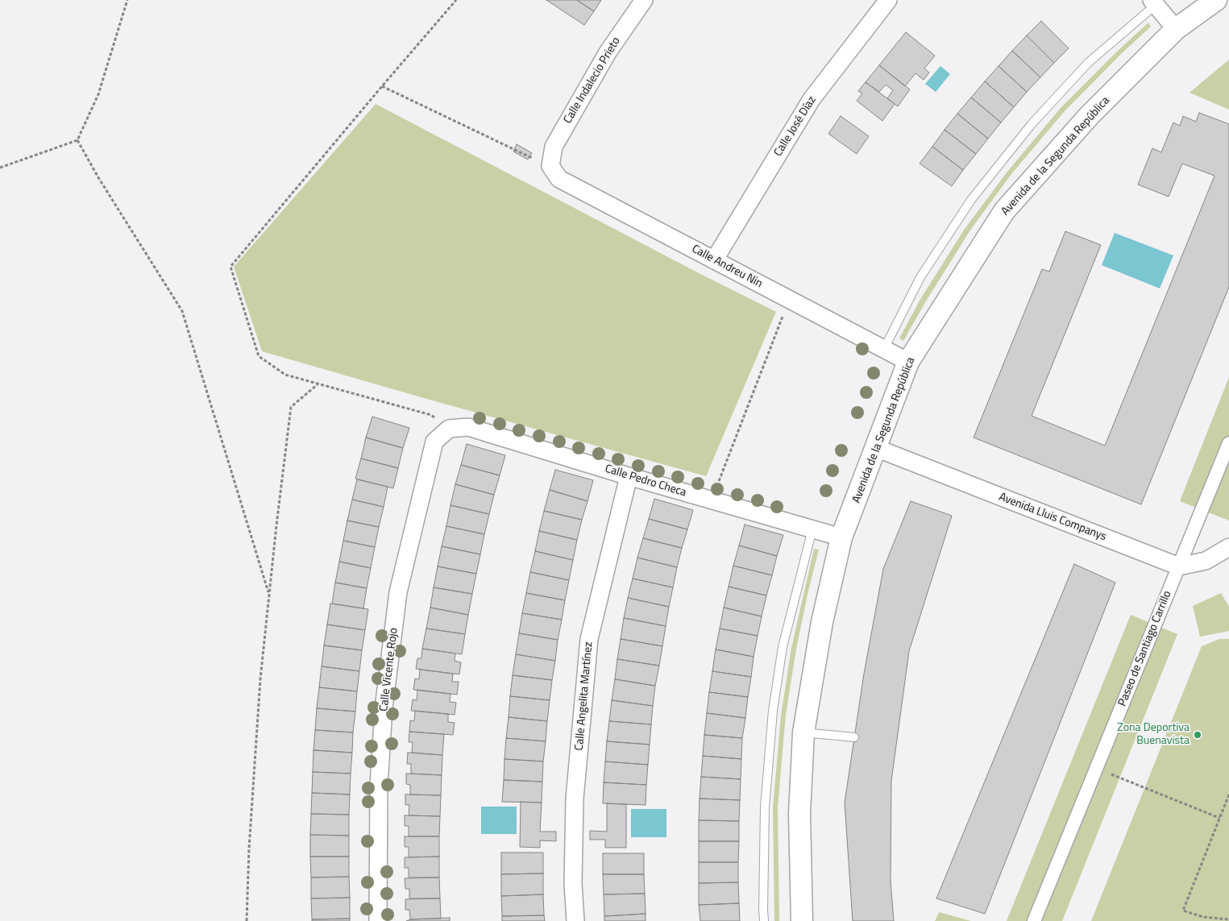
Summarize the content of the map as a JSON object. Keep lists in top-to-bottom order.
{
  "streets": {
    "street": [
      "Calle Indalecio Prieto",
      "Calle José Díaz",
      "Avenida de la Segunda República",
      "Calle Andreu Nin",
      "Calle Pedro Checa",
      "Avenida Lluis Companys",
      "Paseo de Santiago Carrillo",
      "Calle Vicente Rojo",
      "Calle Angelita Martínez"
    ]
  },
  "crossings": [
    ["Calle Indalecio Prieto", "Calle Andreu Nin"],
    ["Calle José Díaz", "Calle Andreu Nin"],
    ["Avenida de la Segunda República", "Calle Andreu Nin"],
    ["Avenida de la Segunda República", "Calle Pedro Checa"],
    ["Avenida de la Segunda República", "Avenida Lluis Companys"],
    ["Calle Pedro Checa", "Calle Vicente Rojo"],
    ["Calle Pedro Checa", "Calle Angelita Martínez"],
    ["Avenida Lluis Companys", "Paseo de Santiago Carrillo"]
  ],
  "places": ["Zona Deportiva Buenavista"]
}
